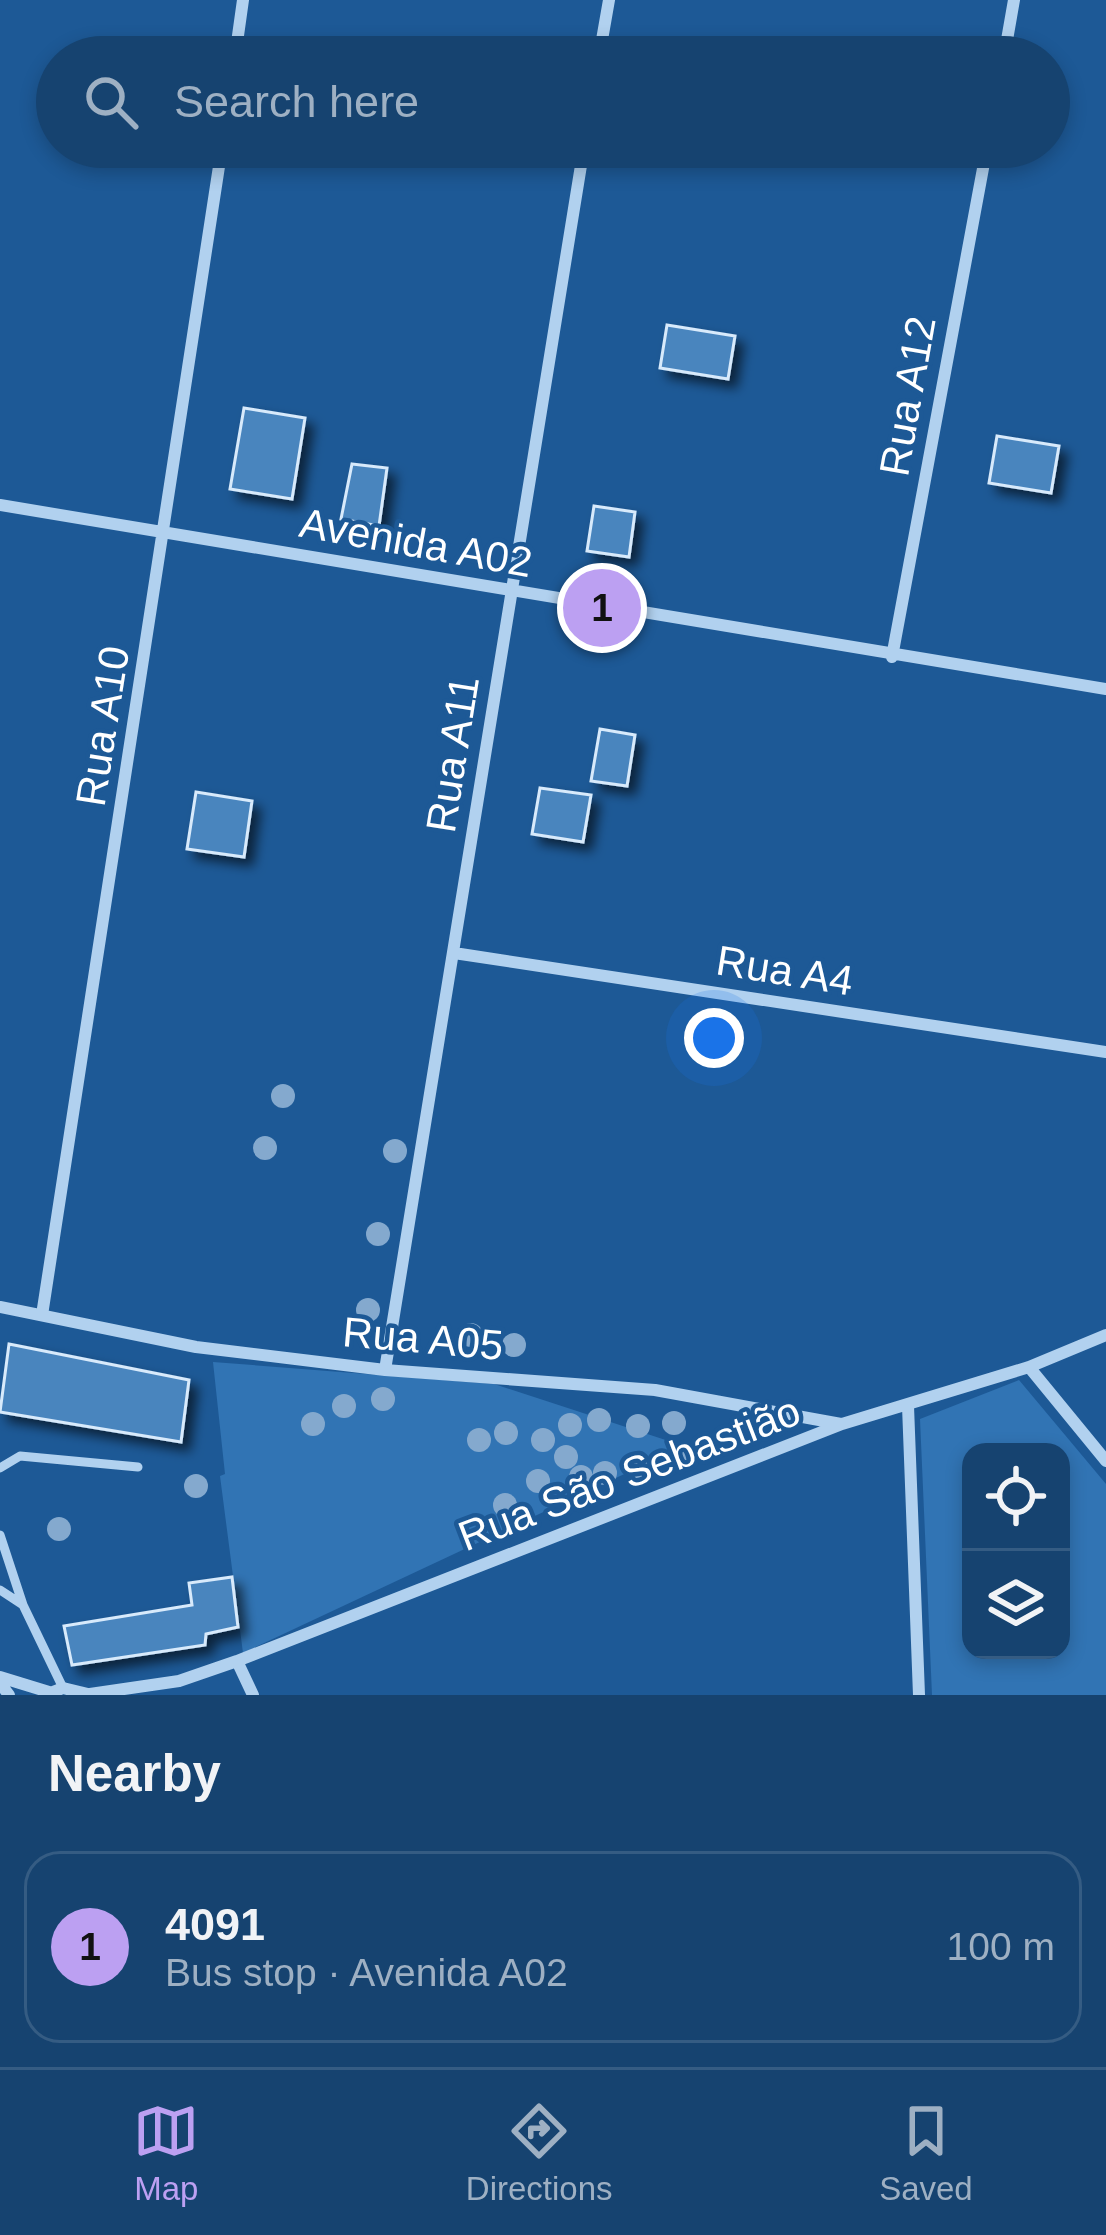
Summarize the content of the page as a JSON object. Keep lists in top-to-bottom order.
{
  "streets": {
    "street": [
      "Rua A12",
      "Avenida A02",
      "Rua A10",
      "Rua A11",
      "Rua A4",
      "Rua A05",
      "Rua São Sebastião"
    ]
  },
  "crossings": [
    ["Rua A12", "Avenida A02"],
    ["Avenida A02", "Rua A10"],
    ["Avenida A02", "Rua A11"],
    ["Rua A10", "Rua A05"],
    ["Rua A11", "Rua A4"],
    ["Rua A11", "Rua A05"],
    ["Rua A05", "Rua São Sebastião"]
  ],
  "page": {
    "search": "Search here",
    "pins": "1",
    "heading": "Nearby",
    "list": [
      {
        "mark": "1",
        "name": "4091",
        "note": "Bus stop · Avenida A02",
        "value": "100 m"
      }
    ],
    "nav": ["Map", "Directions", "Saved"]
  }
}
